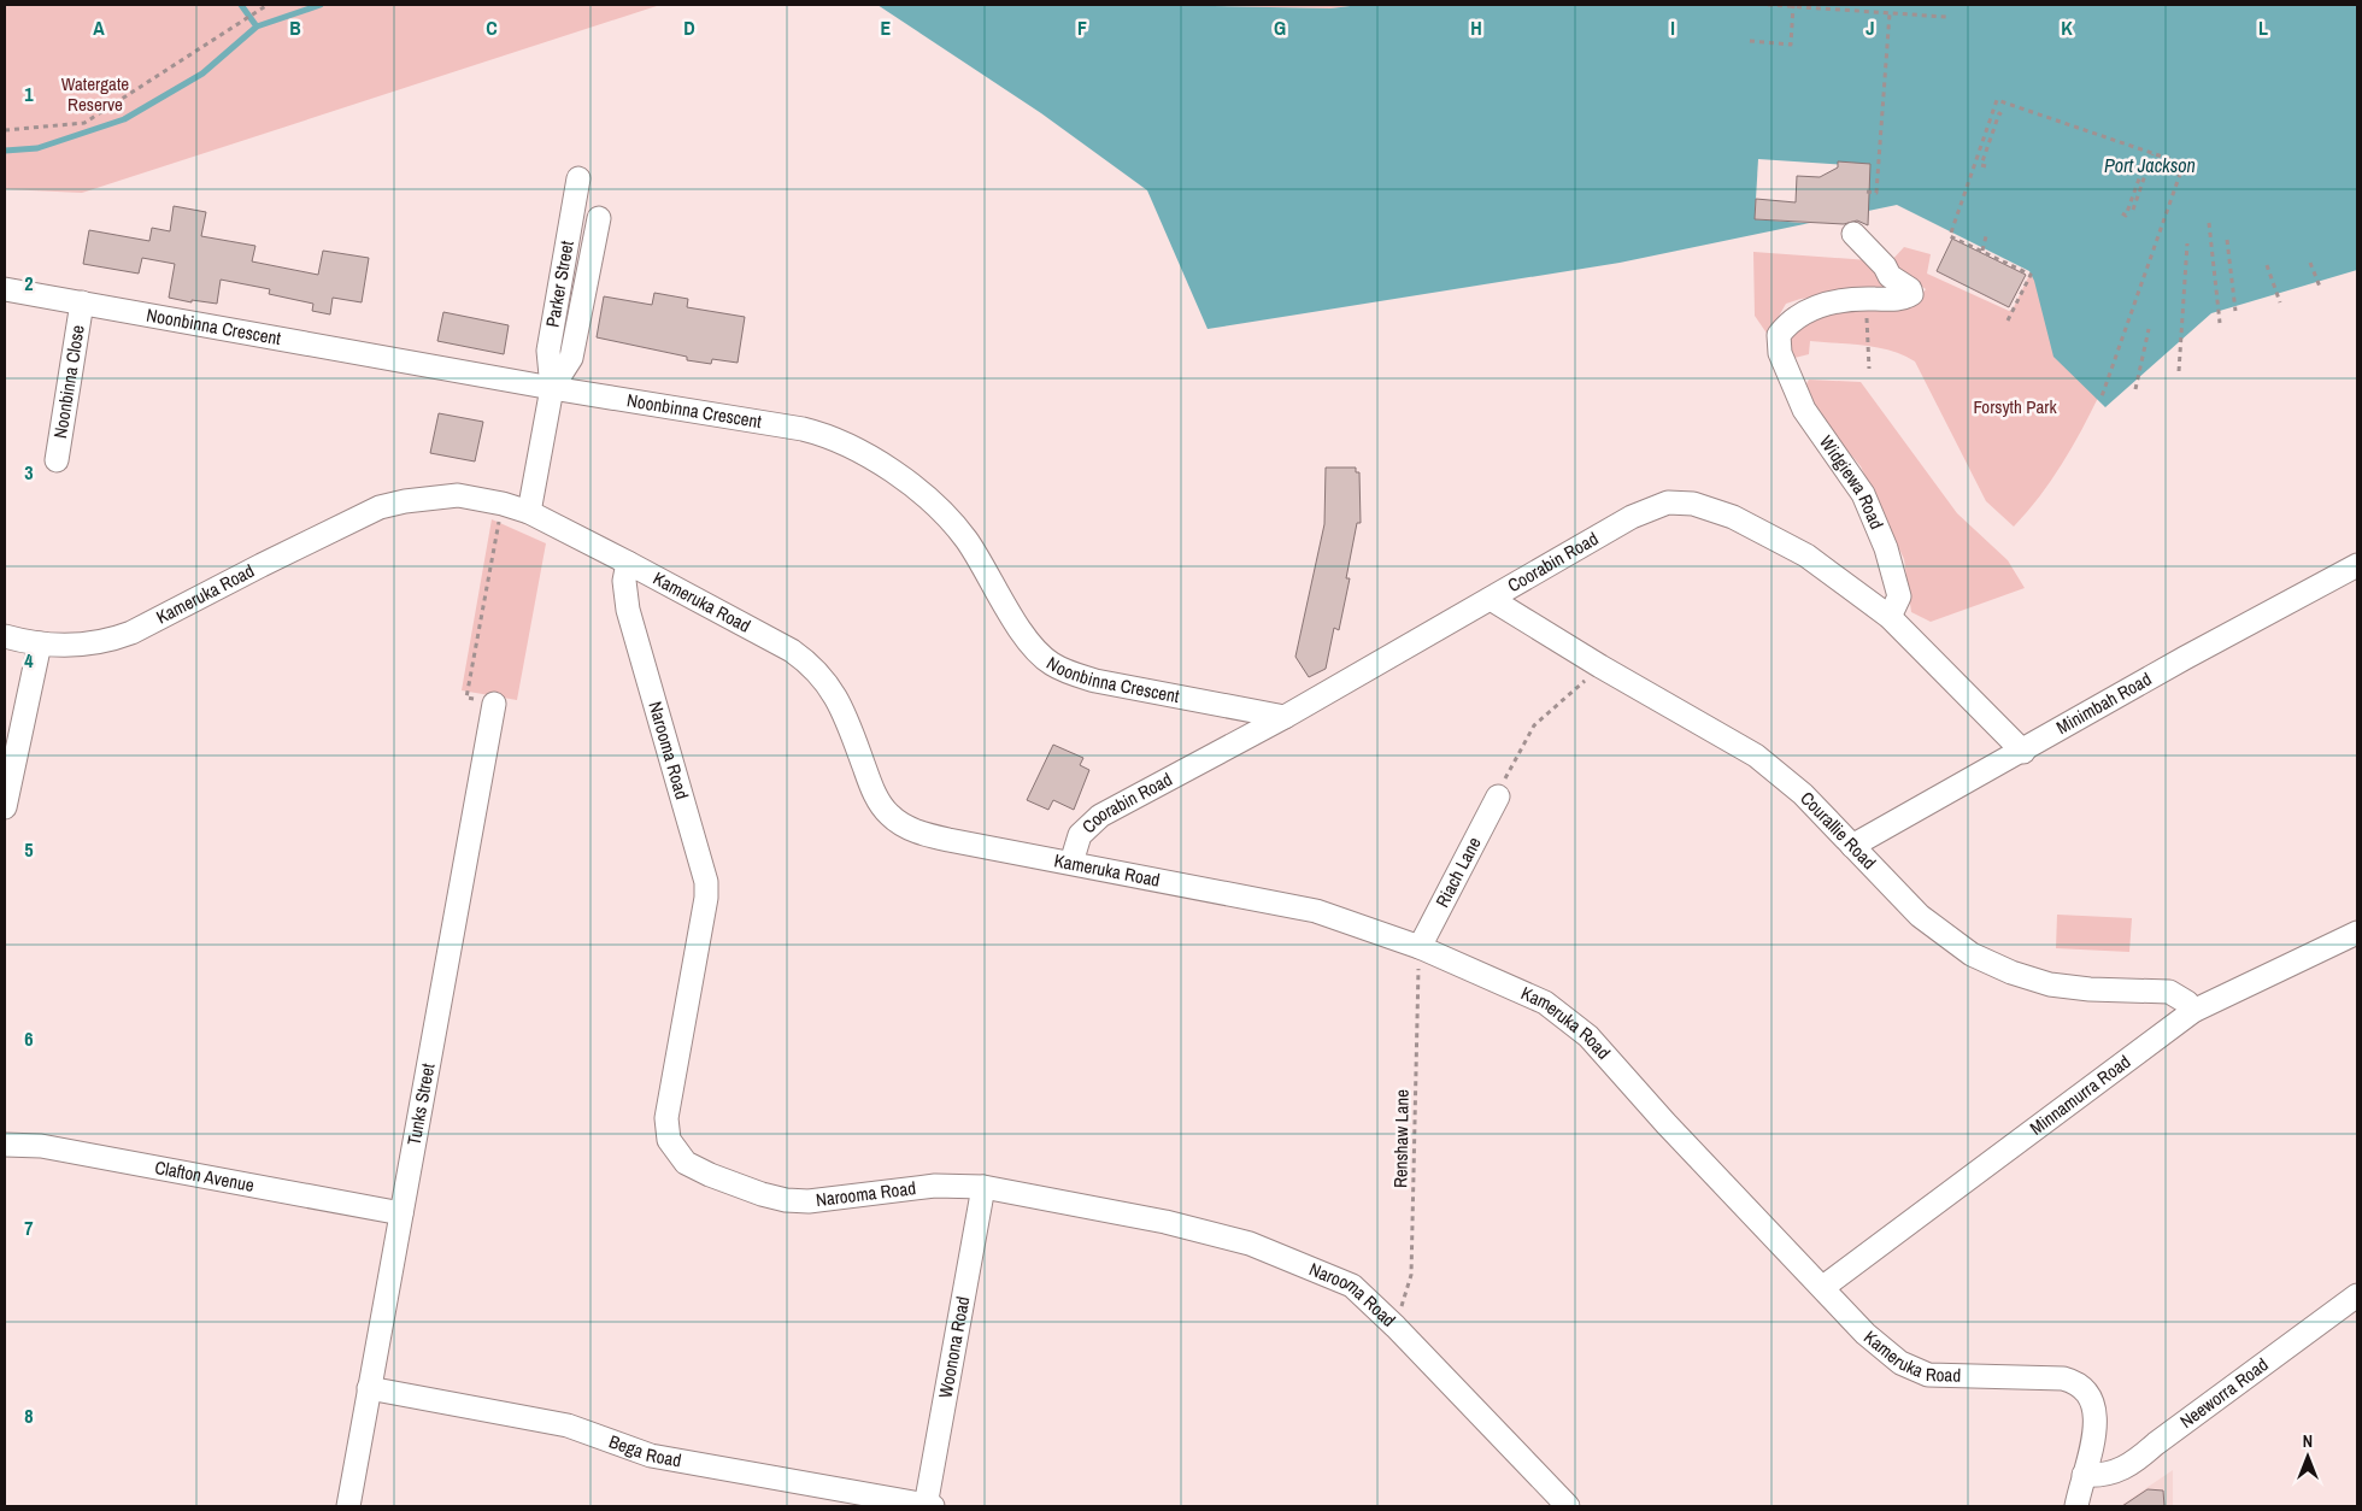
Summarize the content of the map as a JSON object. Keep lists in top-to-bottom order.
{
  "streets": {
    "street": [
      "Parker Street",
      "Noonbinna Crescent",
      "Noonbinna Close",
      "Widgiewa Road",
      "Coorabin Road",
      "Kameruka Road",
      "Minimbah Road",
      "Narooma Road",
      "Courallie Road",
      "Riach Lane",
      "Minnamurra Road",
      "Tunks Street",
      "Clafton Avenue",
      "Woonona Road",
      "Neeworra Road",
      "Bega Road"
    ],
    "path": ["Renshaw Lane"]
  },
  "crossings": [
    ["Parker Street", "Noonbinna Crescent"],
    ["Parker Street", "Kameruka Road"],
    ["Noonbinna Crescent", "Noonbinna Close"],
    ["Noonbinna Crescent", "Coorabin Road"],
    ["Widgiewa Road", "Coorabin Road"],
    ["Coorabin Road", "Kameruka Road"],
    ["Coorabin Road", "Minimbah Road"],
    ["Coorabin Road", "Courallie Road"],
    ["Kameruka Road", "Narooma Road"],
    ["Kameruka Road", "Riach Lane"],
    ["Kameruka Road", "Minnamurra Road"],
    ["Kameruka Road", "Renshaw Lane"],
    ["Kameruka Road", "Neeworra Road"],
    ["Minimbah Road", "Courallie Road"],
    ["Narooma Road", "Renshaw Lane"],
    ["Narooma Road", "Woonona Road"],
    ["Courallie Road", "Minnamurra Road"],
    ["Riach Lane", "Renshaw Lane"],
    ["Tunks Street", "Clafton Avenue"],
    ["Tunks Street", "Bega Road"],
    ["Woonona Road", "Bega Road"]
  ],
  "water": ["Port Jackson"],
  "parks": ["Watergate Reserve", "Forsyth Park"],
  "north": "top",
  "grid": {
    "columns": [
      "A",
      "B",
      "C",
      "D",
      "E",
      "F",
      "G",
      "H",
      "I",
      "J",
      "K",
      "L"
    ],
    "rows": [
      "1",
      "2",
      "3",
      "4",
      "5",
      "6",
      "7",
      "8"
    ]
  }
}
